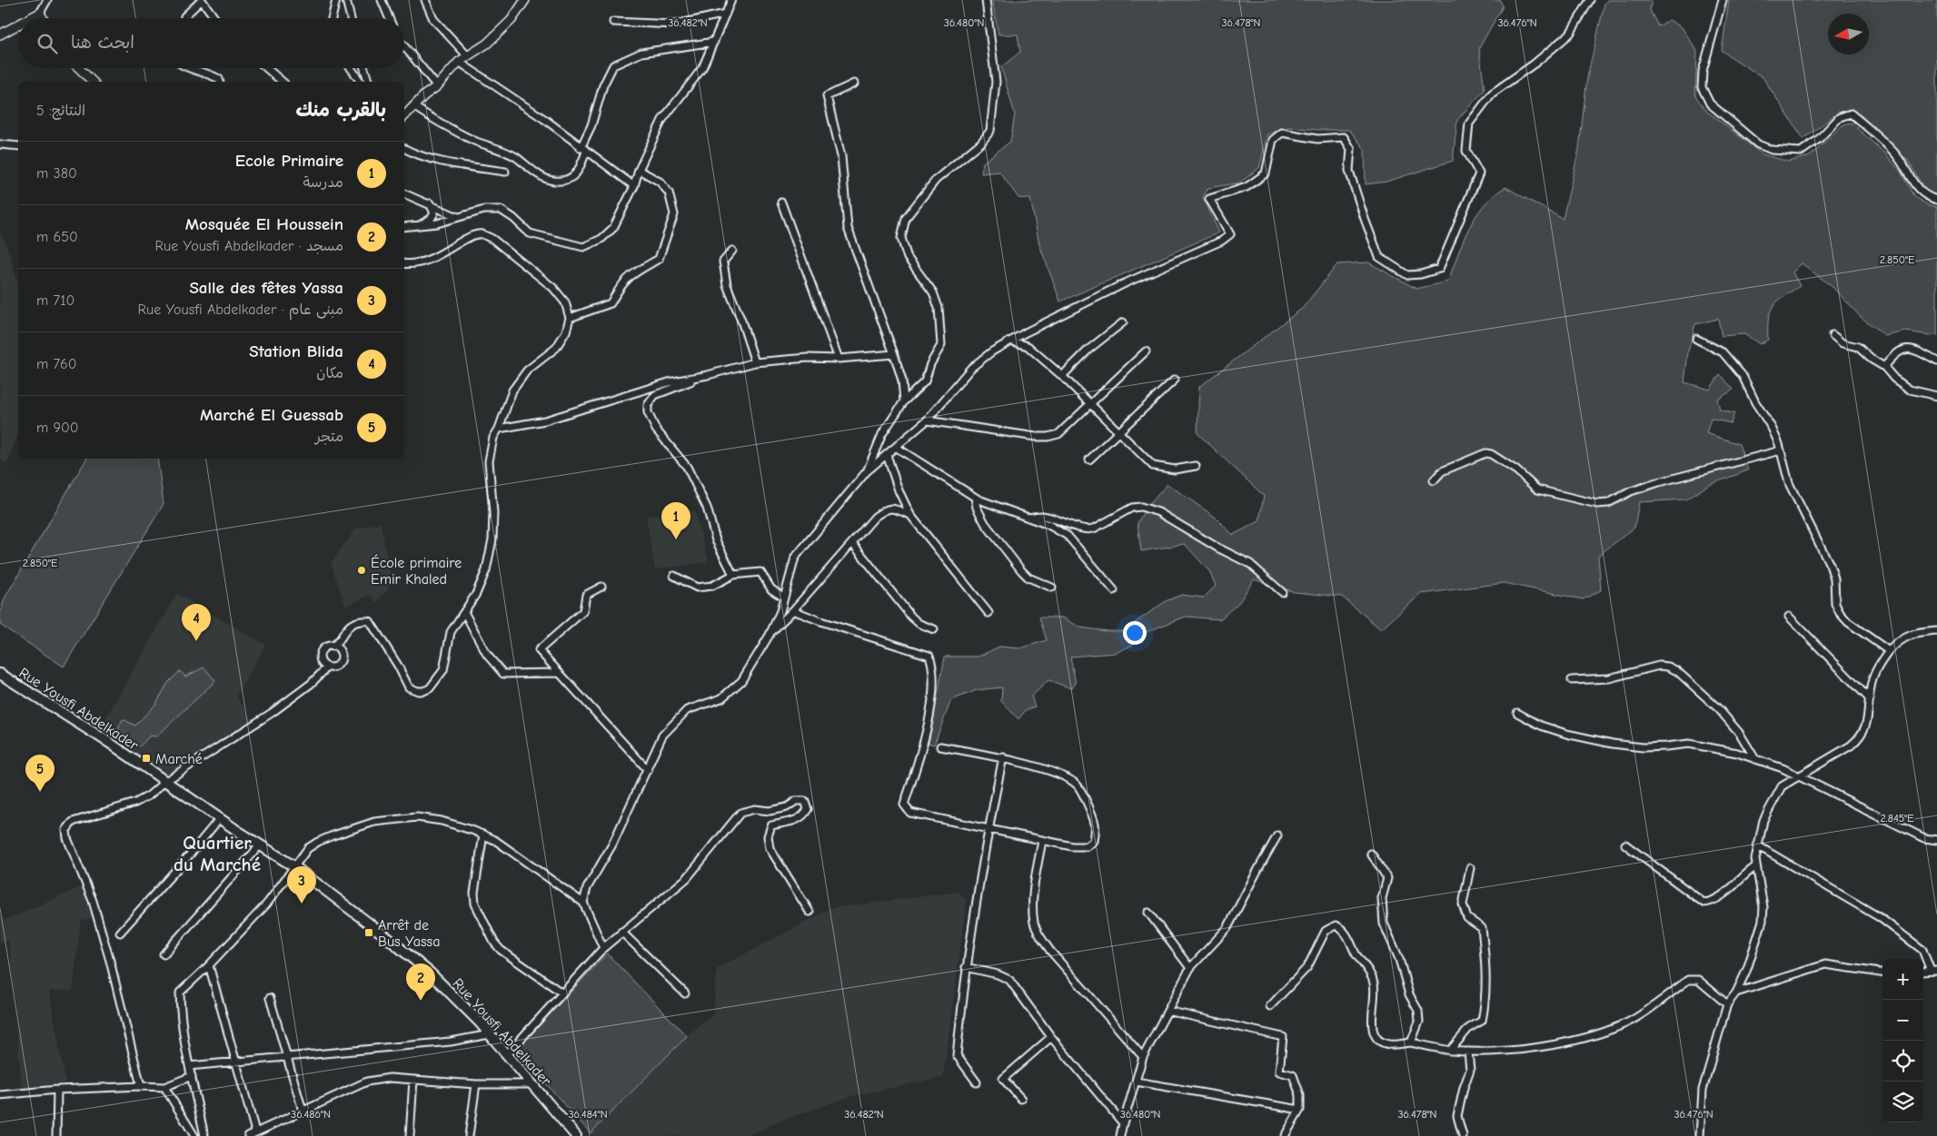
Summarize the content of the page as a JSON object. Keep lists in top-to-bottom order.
{
  "streets": {
    "main road": ["Rue Yousfi Abdelkader"]
  },
  "districts": ["Quartier du Marché"],
  "places": {
    "other": ["École primaire Emir Khaled"],
    "transit": ["Marché", "Arrêt de Bus Yassa"]
  },
  "north": "left",
  "page": {
    "search": "ابحث هنا",
    "heading": ["بالقرب منك", "النتائج: 5"],
    "list": [
      {
        "mark": "1",
        "name": "Ecole Primaire",
        "note": "مدرسة",
        "value": "380 m"
      },
      {
        "mark": "2",
        "name": "Mosquée El Houssein",
        "note": "مسجد · Rue Yousfi Abdelkader",
        "value": "650 m"
      },
      {
        "mark": "3",
        "name": "Salle des fêtes Yassa",
        "note": "مبنى عام · Rue Yousfi Abdelkader",
        "value": "710 m"
      },
      {
        "mark": "4",
        "name": "Station Blida",
        "note": "مكان",
        "value": "760 m"
      },
      {
        "mark": "5",
        "name": "Marché El Guessab",
        "note": "متجر",
        "value": "900 m"
      }
    ],
    "pins": [
      "1",
      "4",
      "5",
      "3",
      "2"
    ],
    "map_buttons": ["+", "−"]
  },
  "coordinates": [
    "36.482°N",
    "36.480°N",
    "36.478°N",
    "36.476°N",
    "2.850°E",
    "2.845°E",
    "36.486°N",
    "36.484°N"
  ]
}
